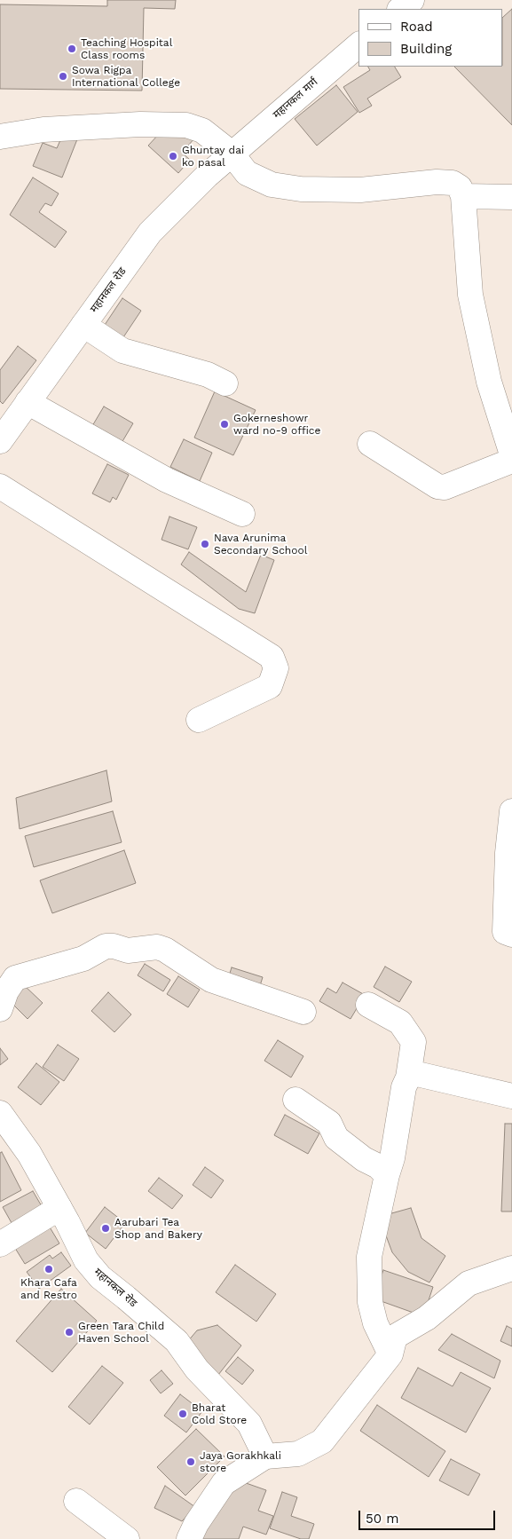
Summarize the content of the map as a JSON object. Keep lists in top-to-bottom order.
{
  "streets": {
    "street": ["महानकल मार्ग", "महानकल रोड"]
  },
  "crossings": [
    ["महानकल मार्ग", "महानकल रोड"]
  ],
  "places": [
    "Teaching Hospital Class rooms",
    "Sowa Rigpa International College",
    "Ghuntay dai ko pasal",
    "Gokerneshowr ward no-9 office",
    "Nava Arunima Secondary School",
    "Aarubari Tea Shop and Bakery",
    "Khara Cafa and Restro",
    "Green Tara Child Haven School",
    "Bharat Cold Store",
    "Jaya Gorakhkali store"
  ],
  "legend": ["Road", "Building"],
  "scale_bar": "50 m"
}
